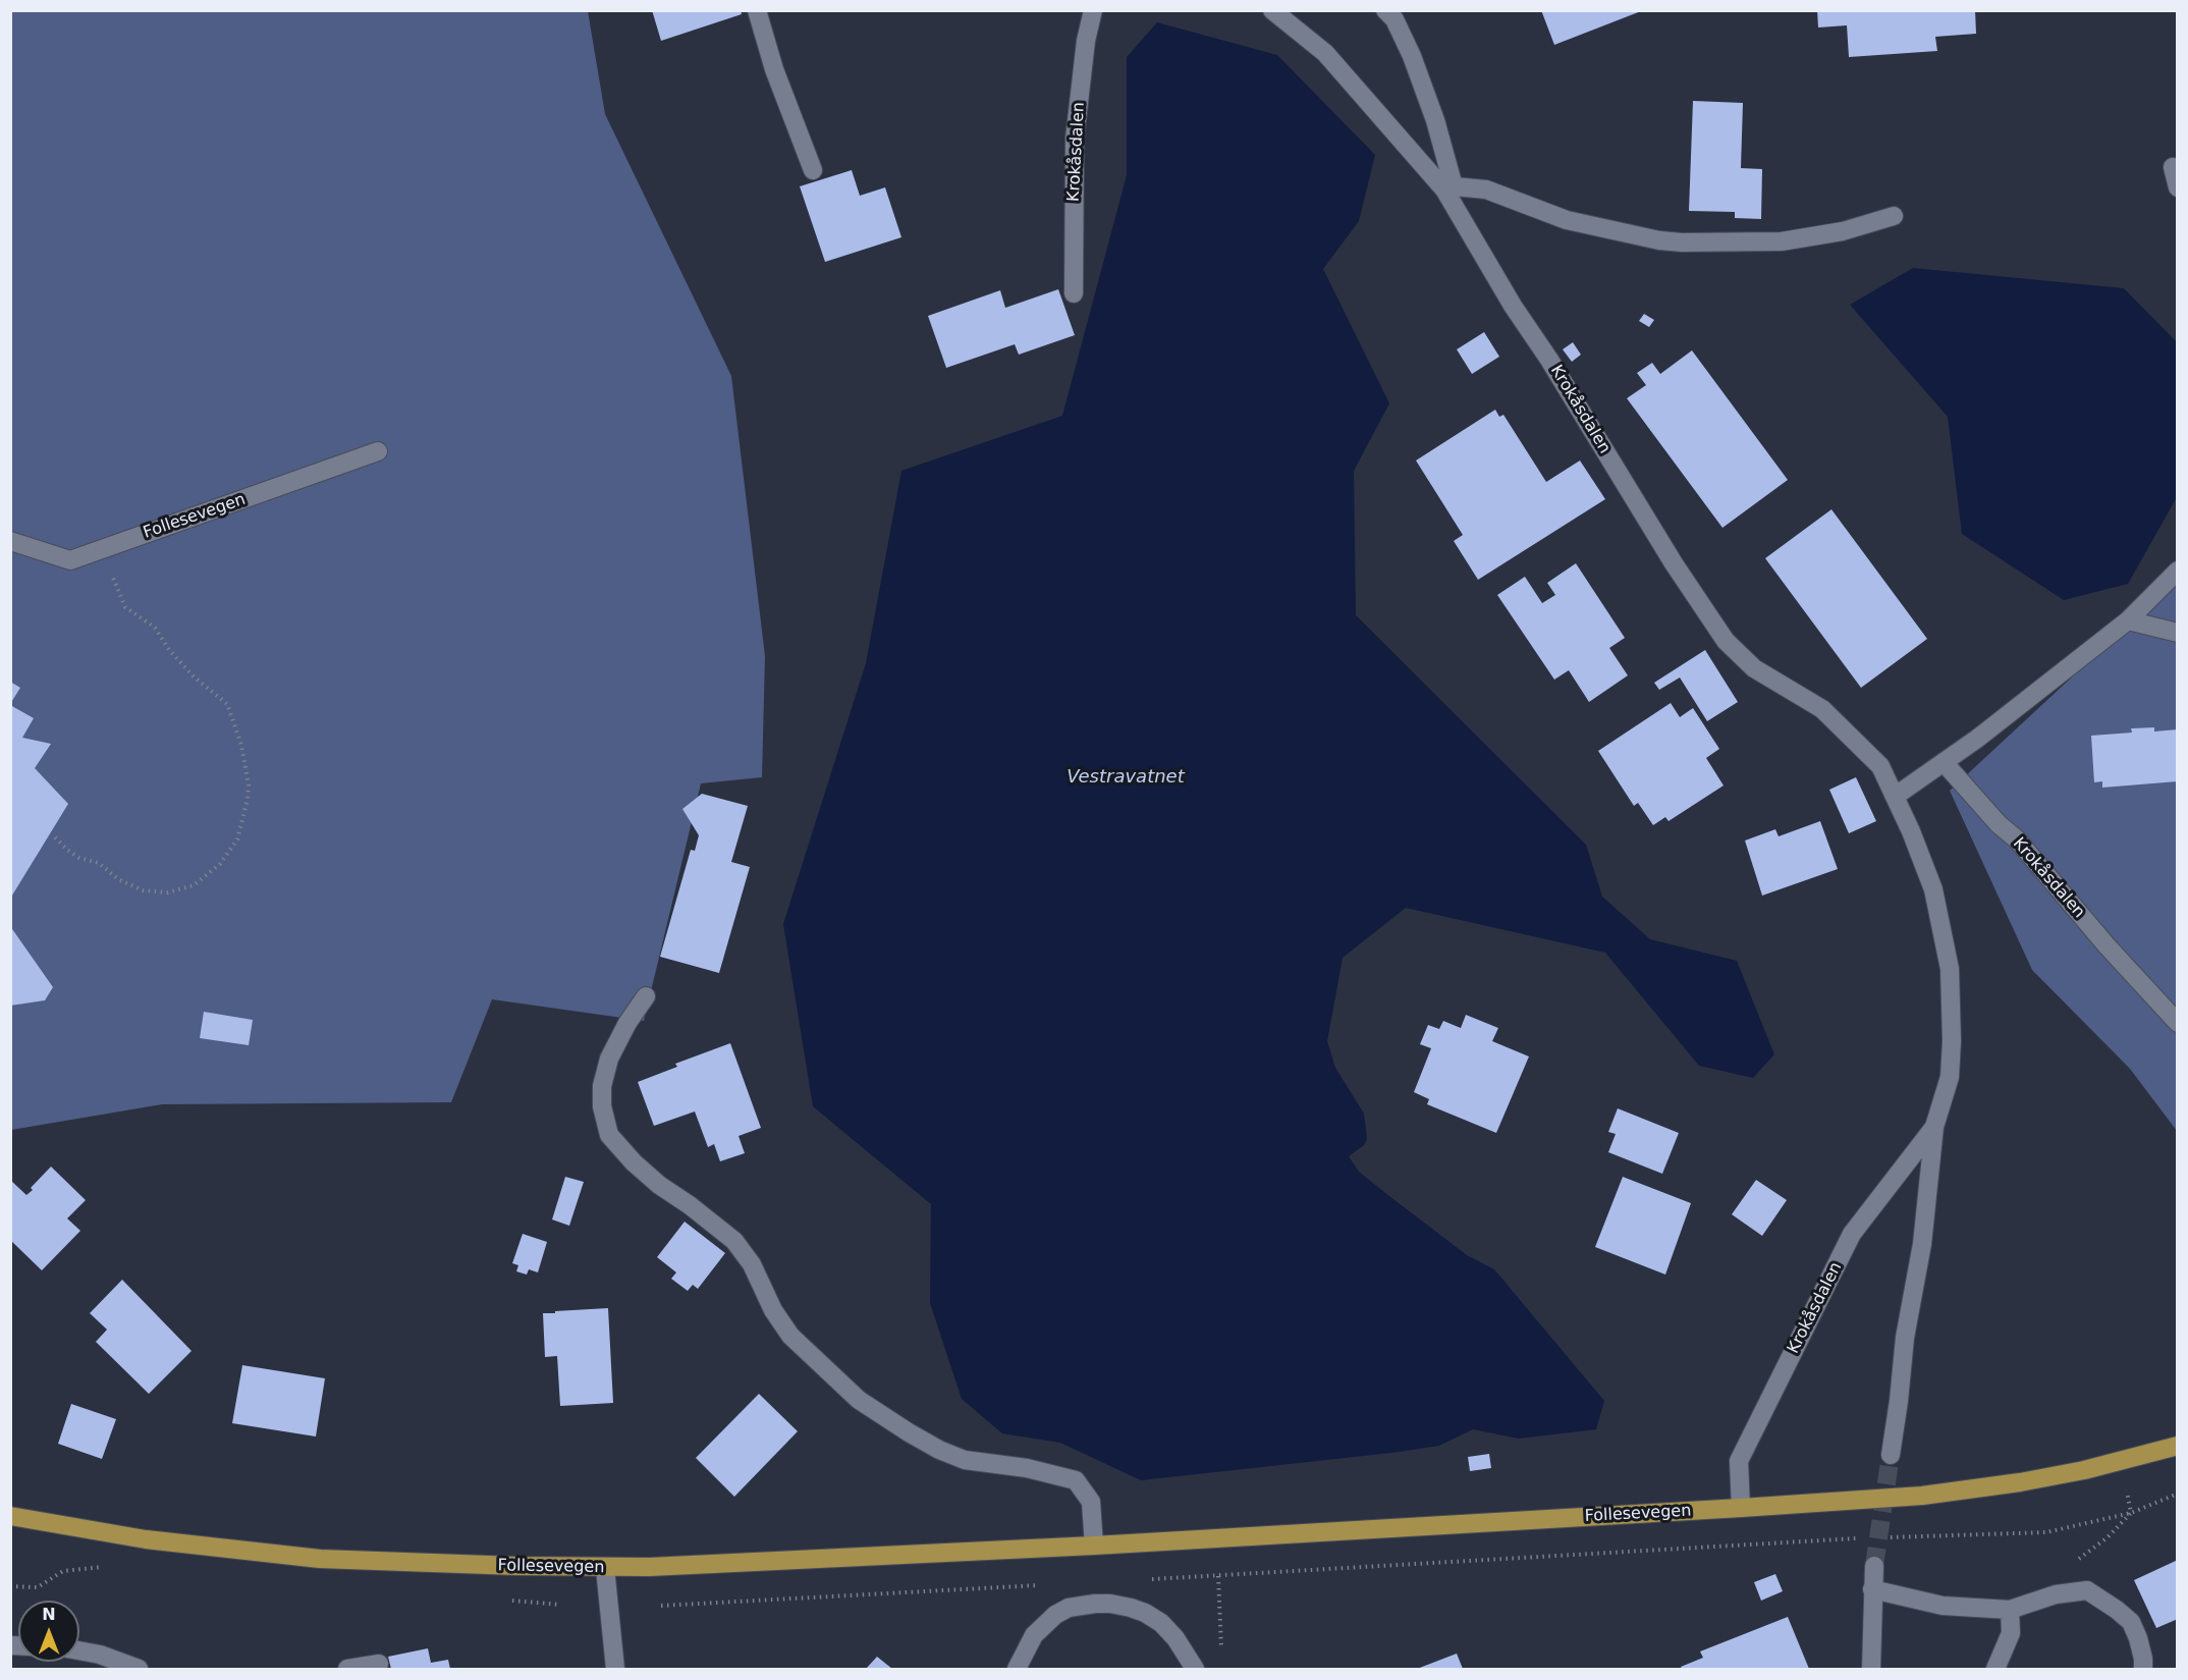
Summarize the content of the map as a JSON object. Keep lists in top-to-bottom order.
{
  "streets": {
    "main road": ["Follesevegen"],
    "street": ["Krokåsdalen"]
  },
  "crossings": [
    ["Krokåsdalen", "Follesevegen"]
  ],
  "water": ["Vestravatnet"],
  "north": "top"
}
